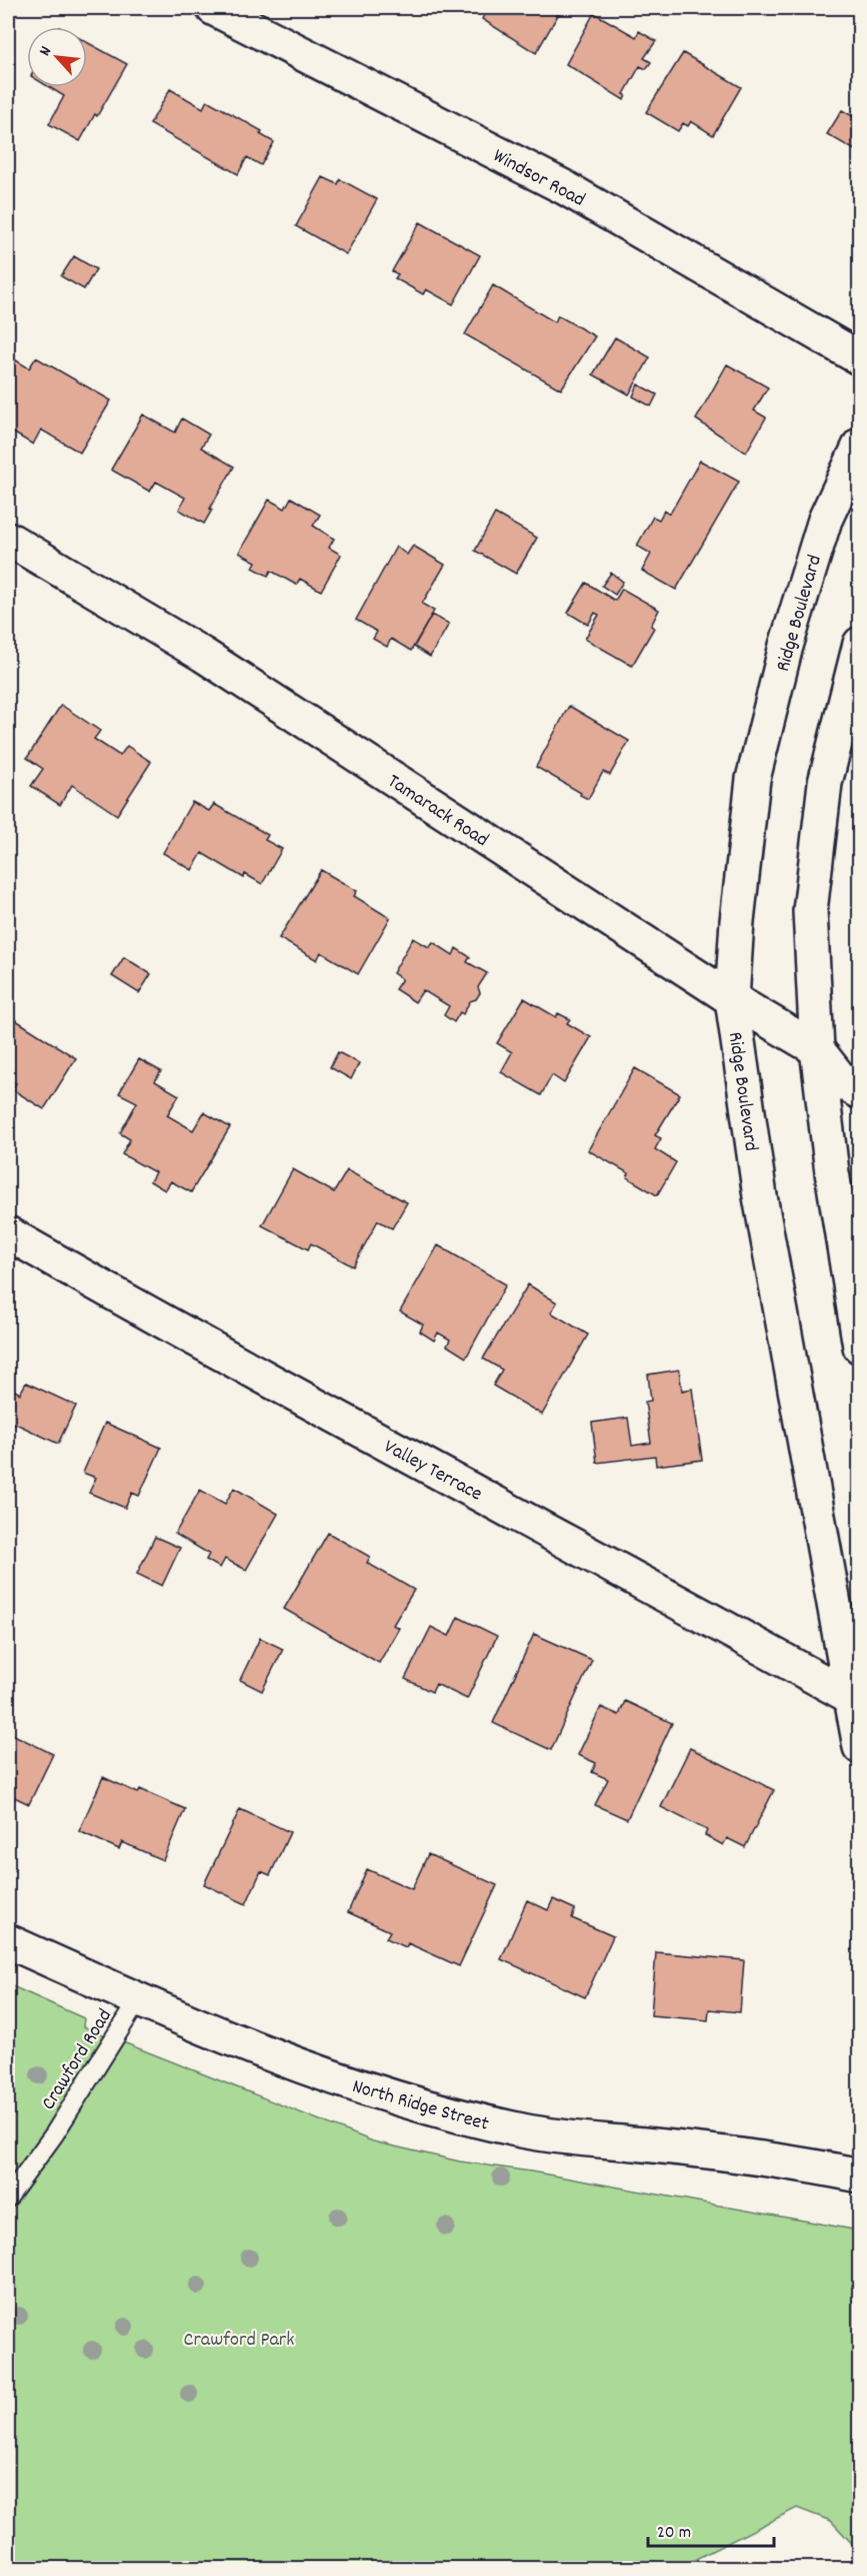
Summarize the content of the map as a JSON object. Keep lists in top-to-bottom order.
{
  "streets": {
    "street": [
      "Windsor Road",
      "Ridge Boulevard",
      "Tamarack Road",
      "Valley Terrace",
      "North Ridge Street"
    ],
    "lane": ["Crawford Road"]
  },
  "crossings": [
    ["Ridge Boulevard", "Tamarack Road"],
    ["Ridge Boulevard", "Valley Terrace"],
    ["Crawford Road", "North Ridge Street"]
  ],
  "parks": ["Crawford Park"],
  "scale_bar": "20 m",
  "north": "top left"
}
